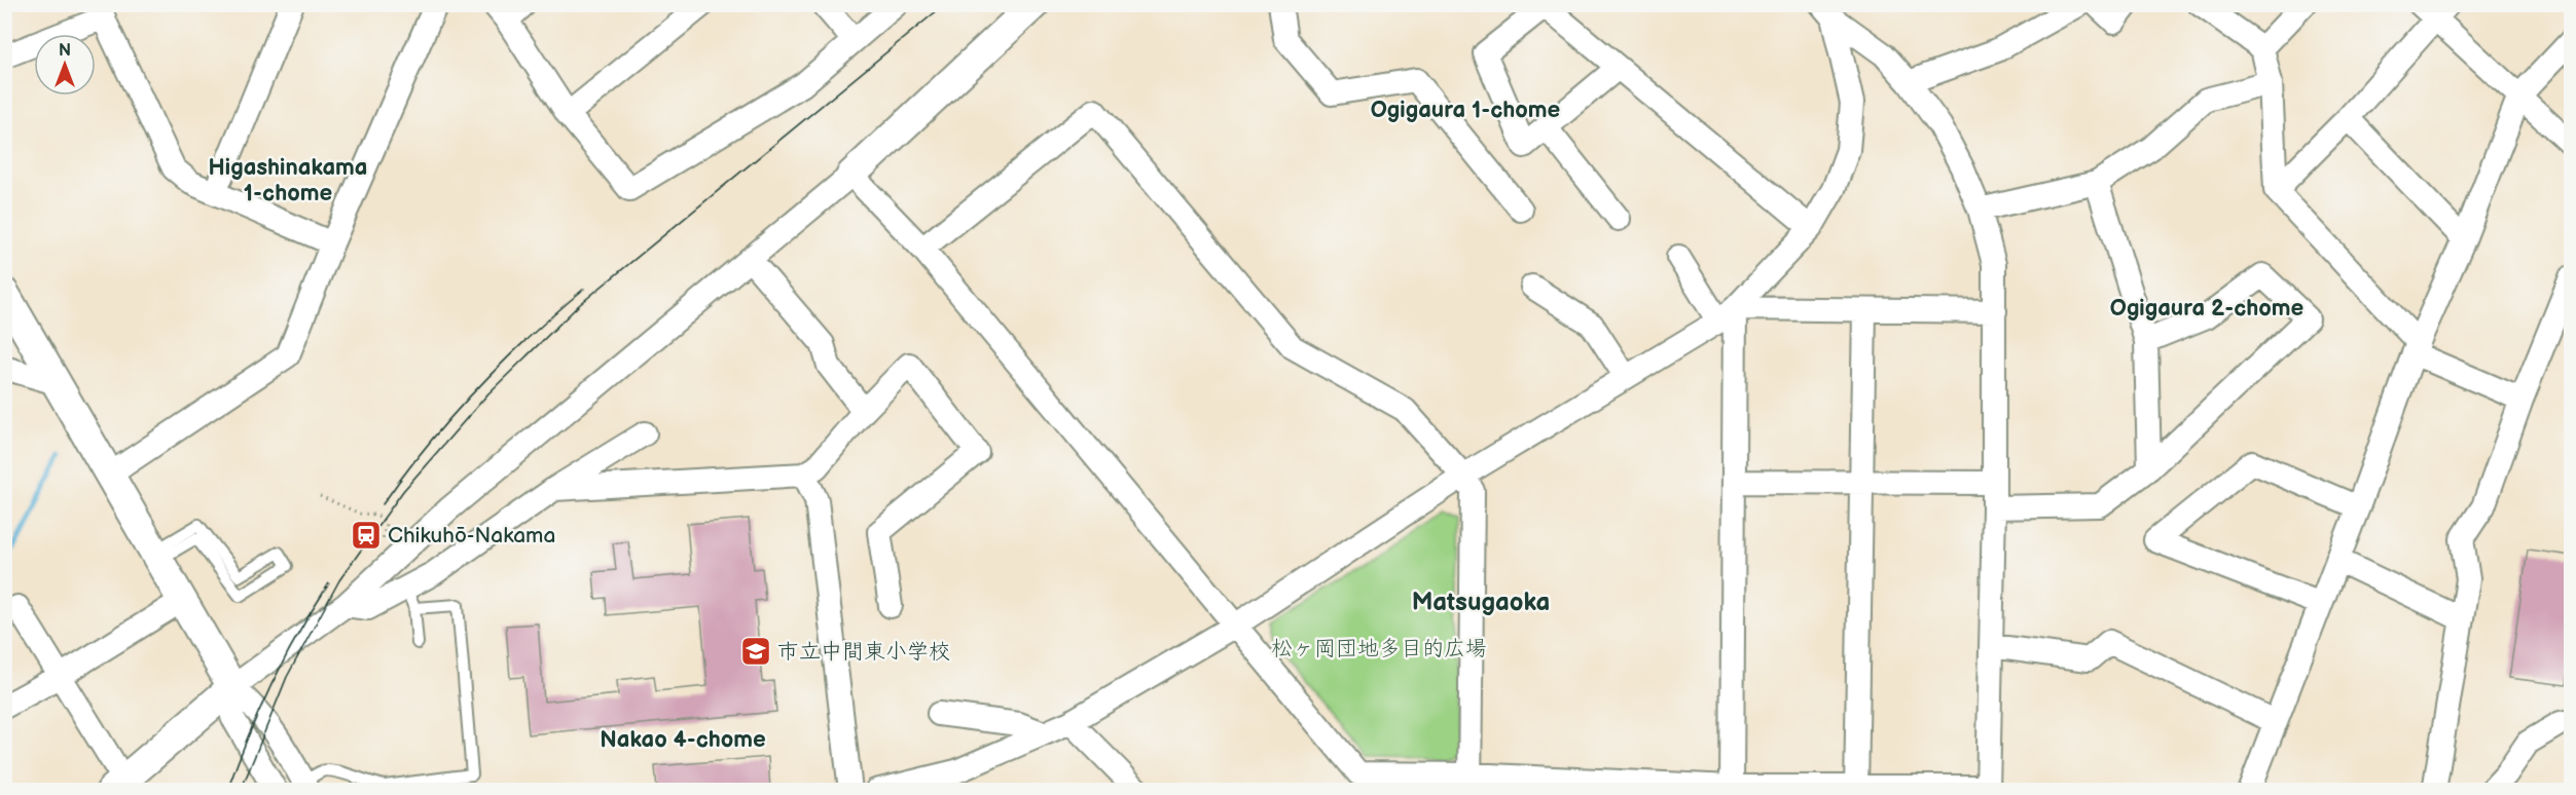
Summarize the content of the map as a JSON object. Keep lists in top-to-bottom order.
{
  "districts": [
    "Ogigaura 1-chome",
    "Higashinakama 1-chome",
    "Ogigaura 2-chome",
    "Matsugaoka",
    "Nakao 4-chome"
  ],
  "parks": ["松ヶ岡団地多目的広場"],
  "places": {
    "station": ["Chikuhō-Nakama"],
    "school or university": ["市立中間東小学校"]
  },
  "north": "top"
}
